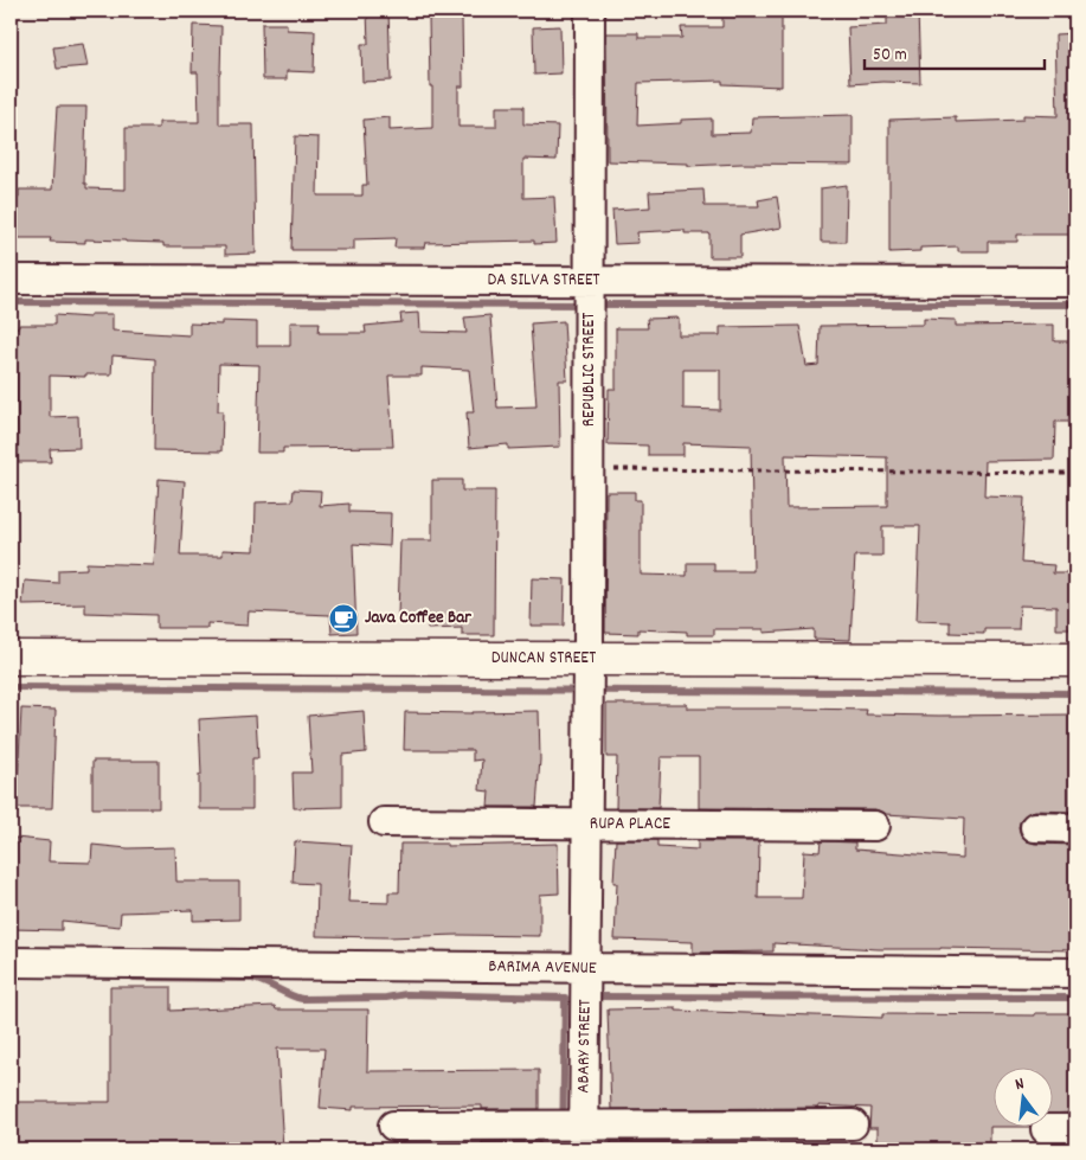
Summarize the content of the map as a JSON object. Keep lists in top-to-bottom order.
{
  "streets": {
    "street": [
      "DA SILVA STREET",
      "REPUBLIC STREET",
      "DUNCAN STREET",
      "RUPA PLACE",
      "BARIMA AVENUE",
      "ABARY STREET"
    ]
  },
  "crossings": [
    ["DA SILVA STREET", "REPUBLIC STREET"],
    ["REPUBLIC STREET", "DUNCAN STREET"],
    ["REPUBLIC STREET", "ABARY STREET"],
    ["DUNCAN STREET", "ABARY STREET"],
    ["RUPA PLACE", "ABARY STREET"],
    ["BARIMA AVENUE", "ABARY STREET"]
  ],
  "places": {
    "cafe": ["Java Coffee Bar"]
  },
  "scale_bar": "50 m",
  "north": "top"
}
